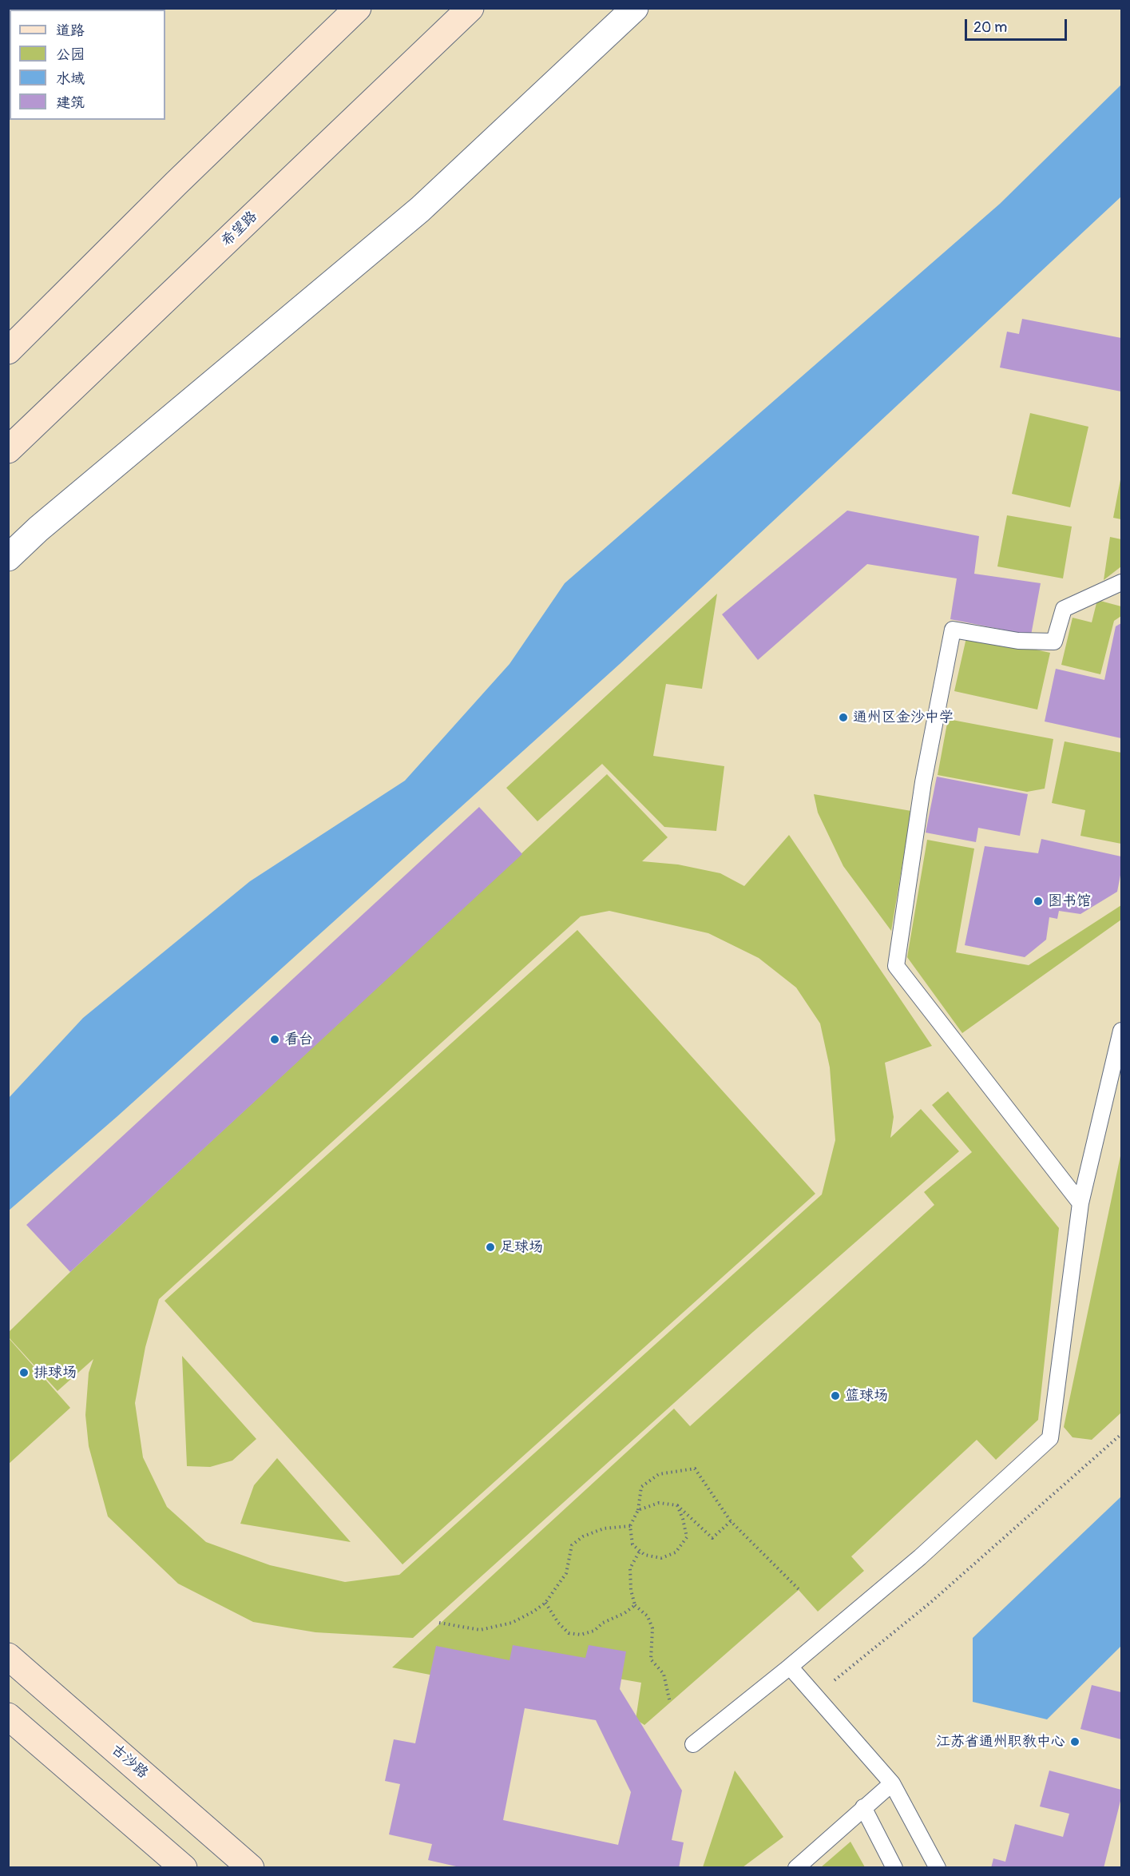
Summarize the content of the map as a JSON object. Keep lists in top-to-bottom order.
{
  "streets": {
    "main road": ["希望路", "古沙路"]
  },
  "places": [
    "通州区金沙中学",
    "图书馆",
    "看台",
    "足球场",
    "排球场",
    "篮球场",
    "江苏省通州职教中心"
  ],
  "legend": [
    "道路",
    "公园",
    "水域",
    "建筑"
  ],
  "scale_bar": "20 m"
}
